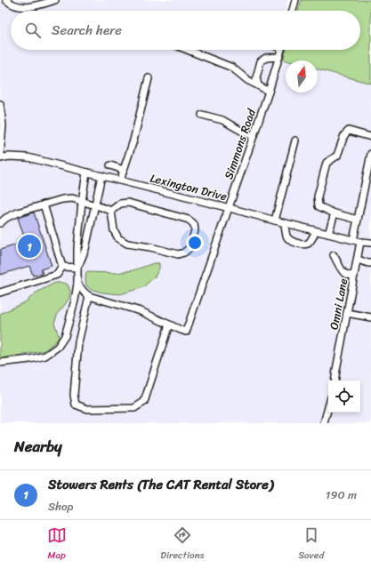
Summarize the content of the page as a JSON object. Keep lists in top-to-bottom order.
{
  "streets": {
    "street": ["Simmons Road", "Lexington Drive", "Omni Lane"]
  },
  "crossings": [
    ["Simmons Road", "Lexington Drive"],
    ["Lexington Drive", "Omni Lane"]
  ],
  "north": "top",
  "page": {
    "search": "Search here",
    "pins": "1",
    "heading": "Nearby",
    "list": [
      {
        "mark": "1",
        "name": "Stowers Rents (The CAT Rental Store)",
        "note": "Shop",
        "value": "190 m"
      }
    ],
    "nav": ["Map", "Directions", "Saved"]
  }
}
